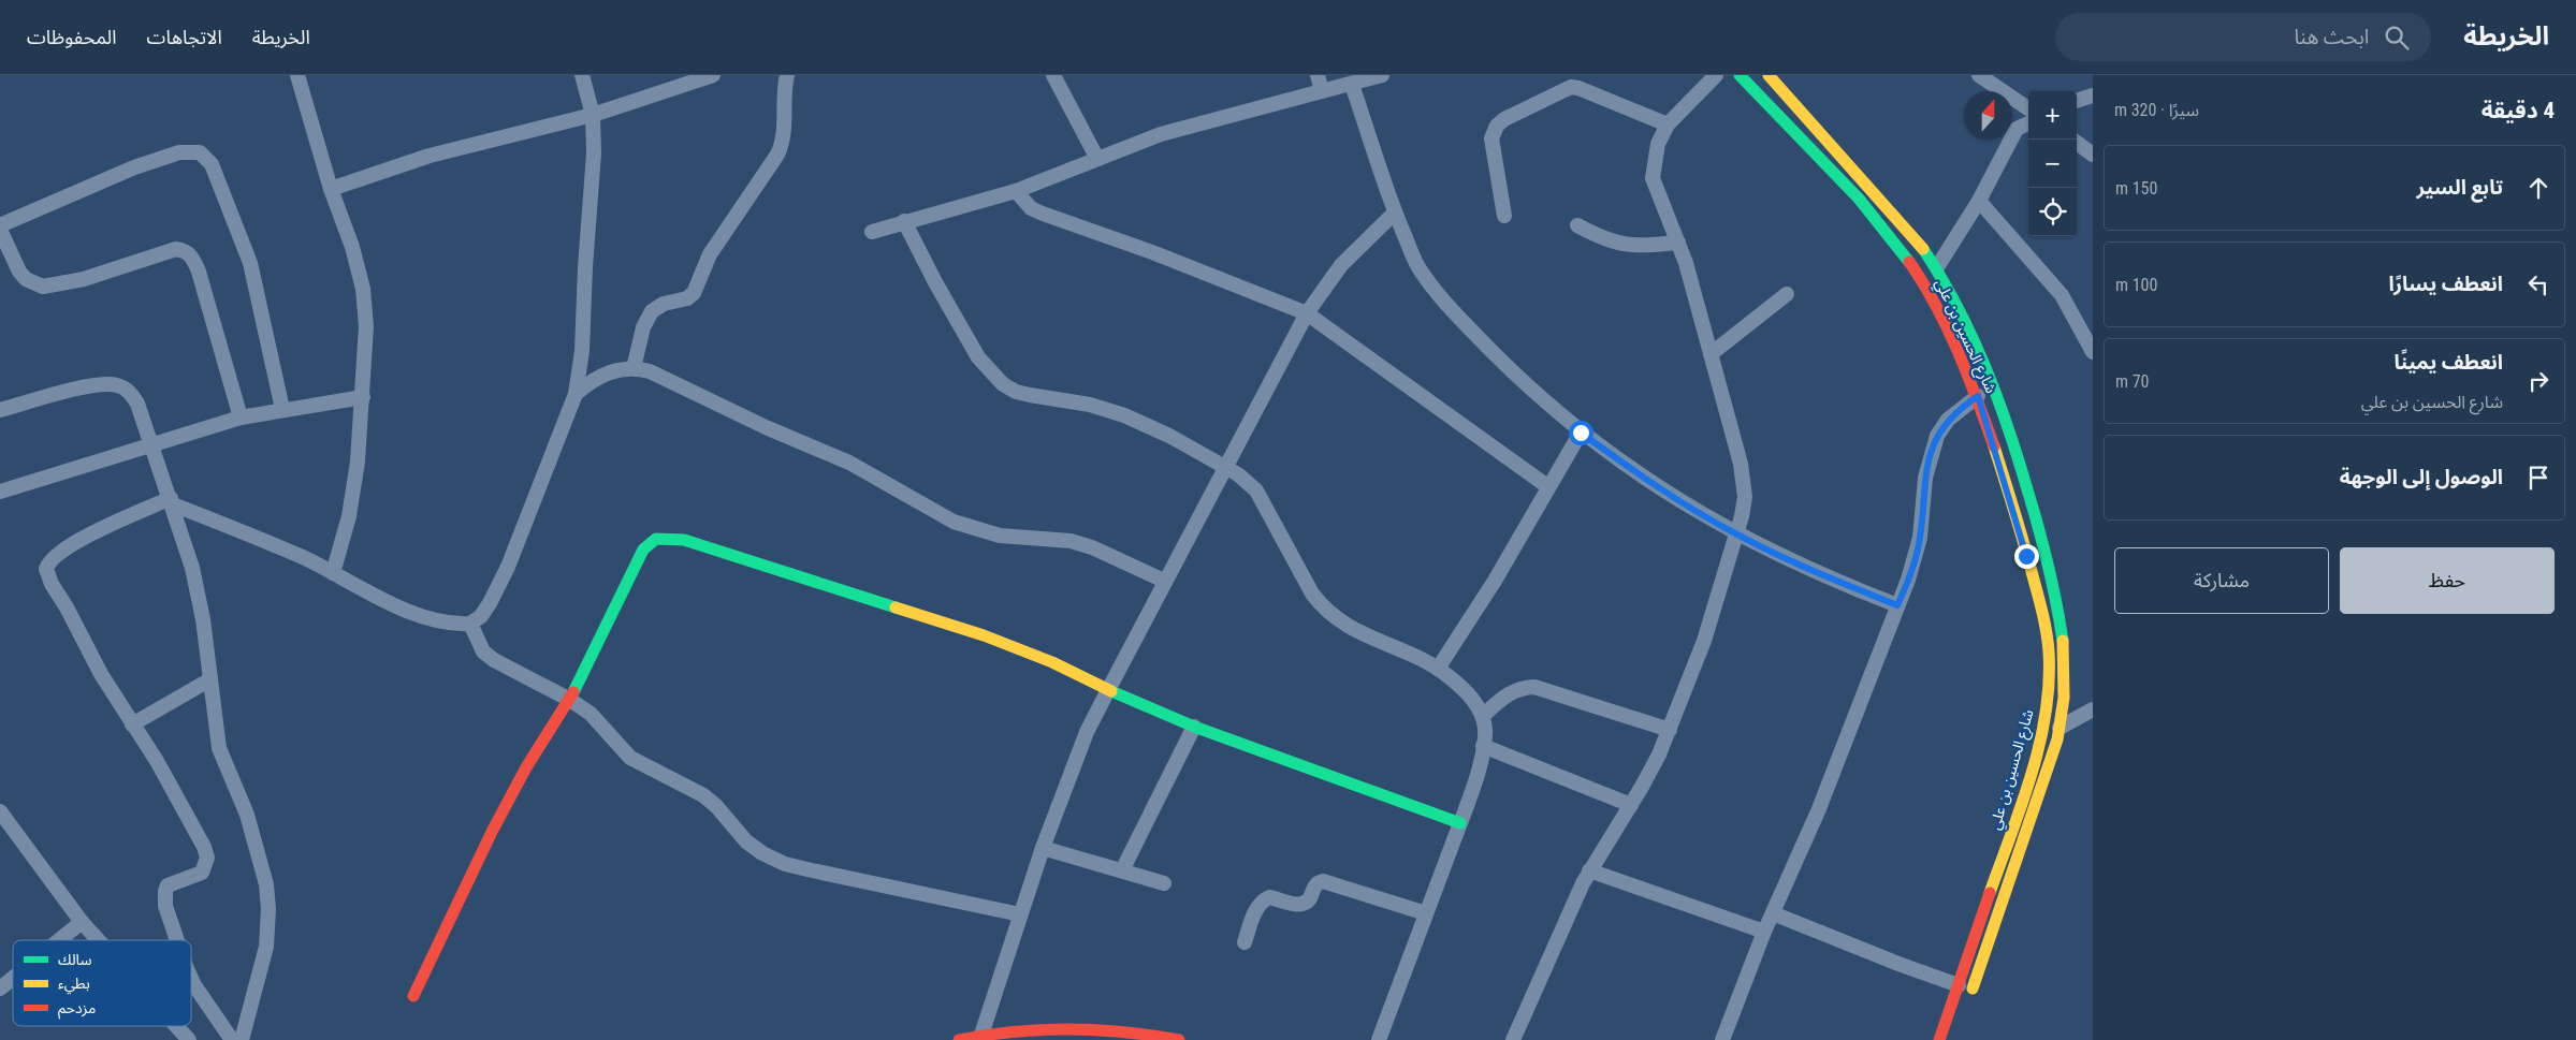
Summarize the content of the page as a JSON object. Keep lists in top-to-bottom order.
{
  "streets": {
    "street": ["شارع الحسين بن علي"]
  },
  "legend": ["سالك", "بطيء", "مزدحم"],
  "north": "top",
  "page": {
    "header": "الخريطة",
    "search": "ابحث هنا",
    "nav": ["الخريطة", "الاتجاهات", "المحفوظات"],
    "heading": ["4 دقيقة", "سيرًا · 320 m"],
    "map_buttons": ["+", "−"],
    "list": [
      ["تابع السير", "150 m"],
      ["انعطف يسارًا", "100 m"],
      ["انعطف يمينًا", "شارع الحسين بن علي", "70 m"],
      "الوصول إلى الوجهة"
    ],
    "buttons": ["حفظ", "مشاركة"]
  }
}
